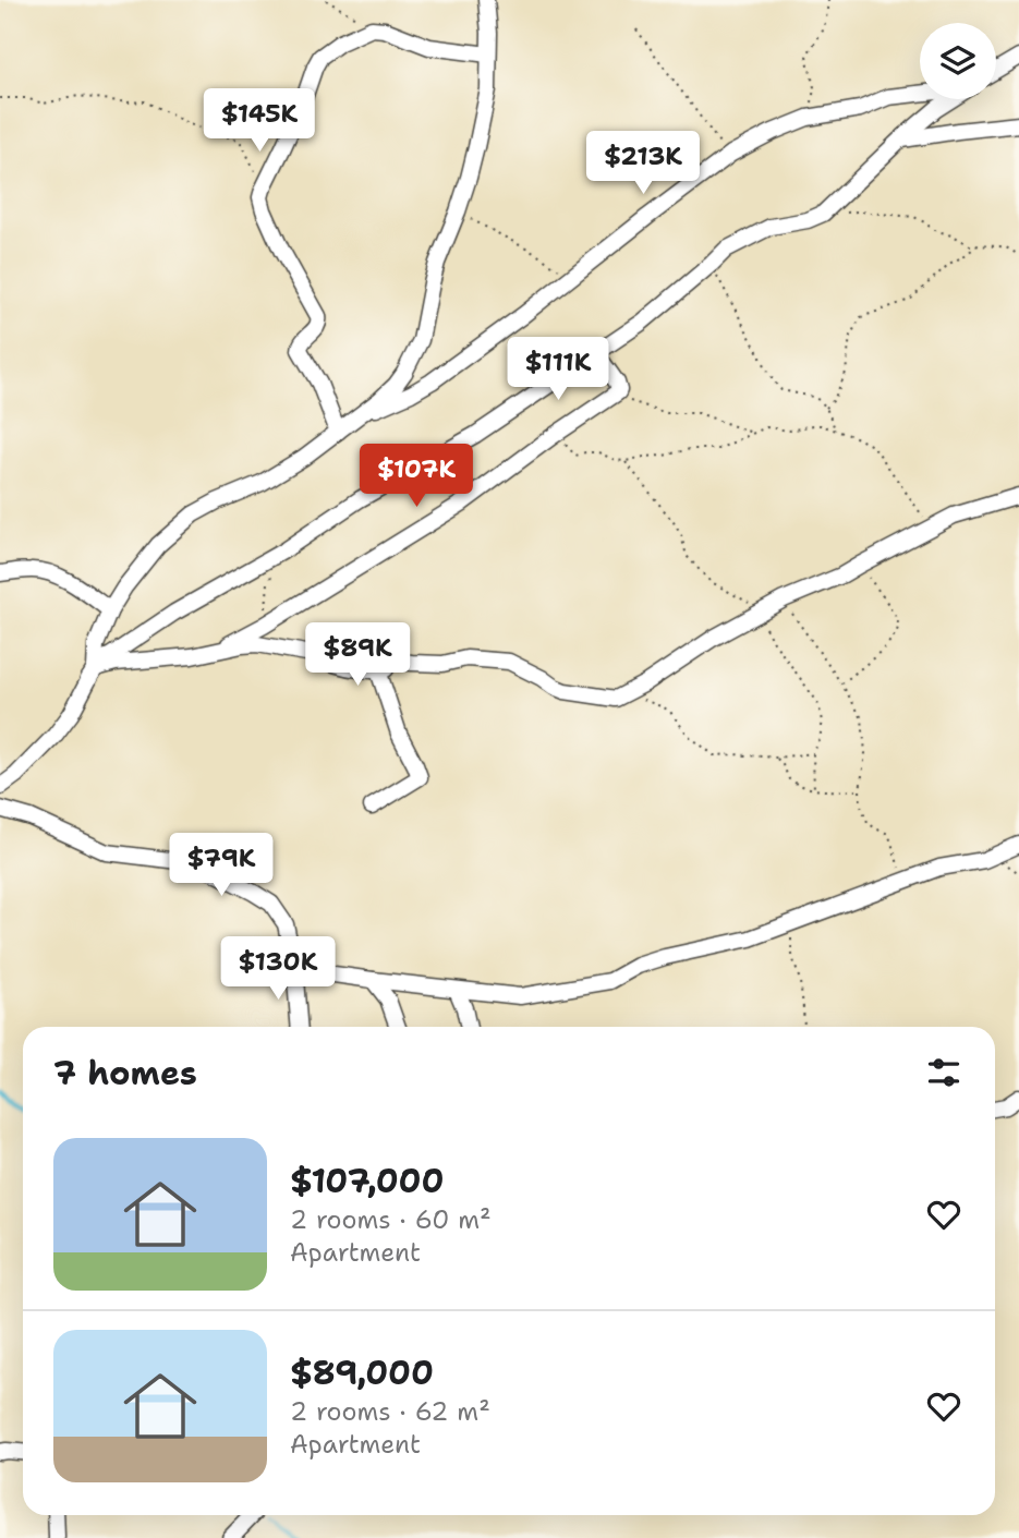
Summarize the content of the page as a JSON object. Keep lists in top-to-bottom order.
{
  "page": {
    "price": [
      "$145K",
      "$213K",
      "$111K",
      "$107K",
      "$89K",
      "$79K",
      "$130K"
    ],
    "heading": "7 homes",
    "list": [
      {
        "name": "$107,000",
        "note": "2 rooms · 60 m² · Apartment"
      },
      {
        "name": "$89,000",
        "note": "2 rooms · 62 m² · Apartment"
      }
    ]
  }
}
